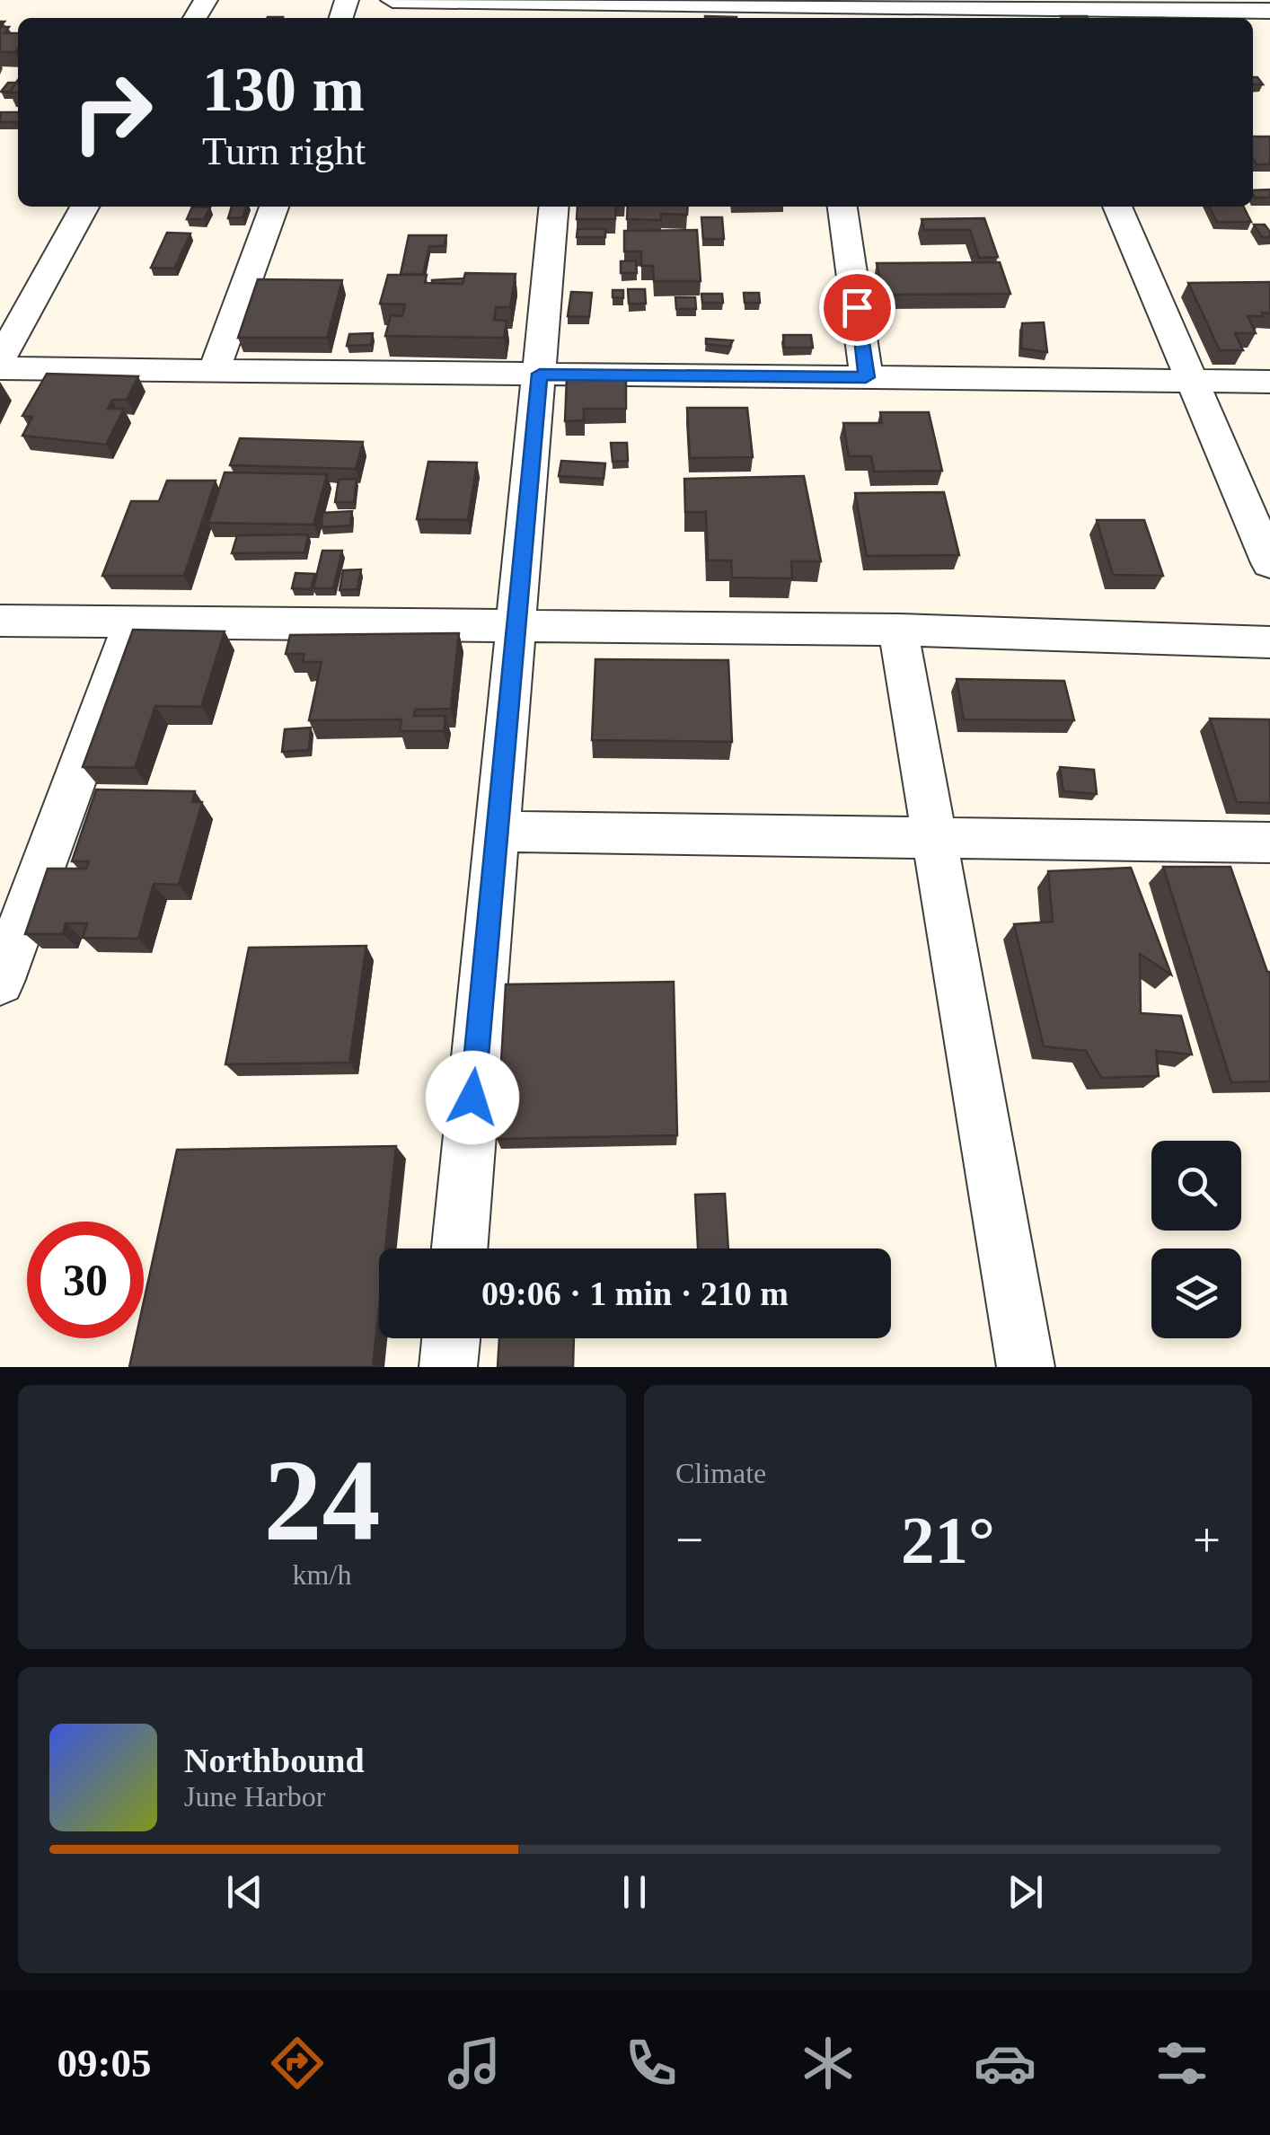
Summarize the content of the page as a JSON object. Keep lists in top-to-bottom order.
{
  "page": {
    "turn": ["130 m", "Turn right"],
    "limit": "30",
    "trip": "09:06 · 1 min · 210 m",
    "tile": [
      ["24", "km/h"],
      "Climate"
    ],
    "heat": ["−", "21°", "+"],
    "song": ["Northbound", "June Harbor"],
    "tabs": "09:05"
  }
}
